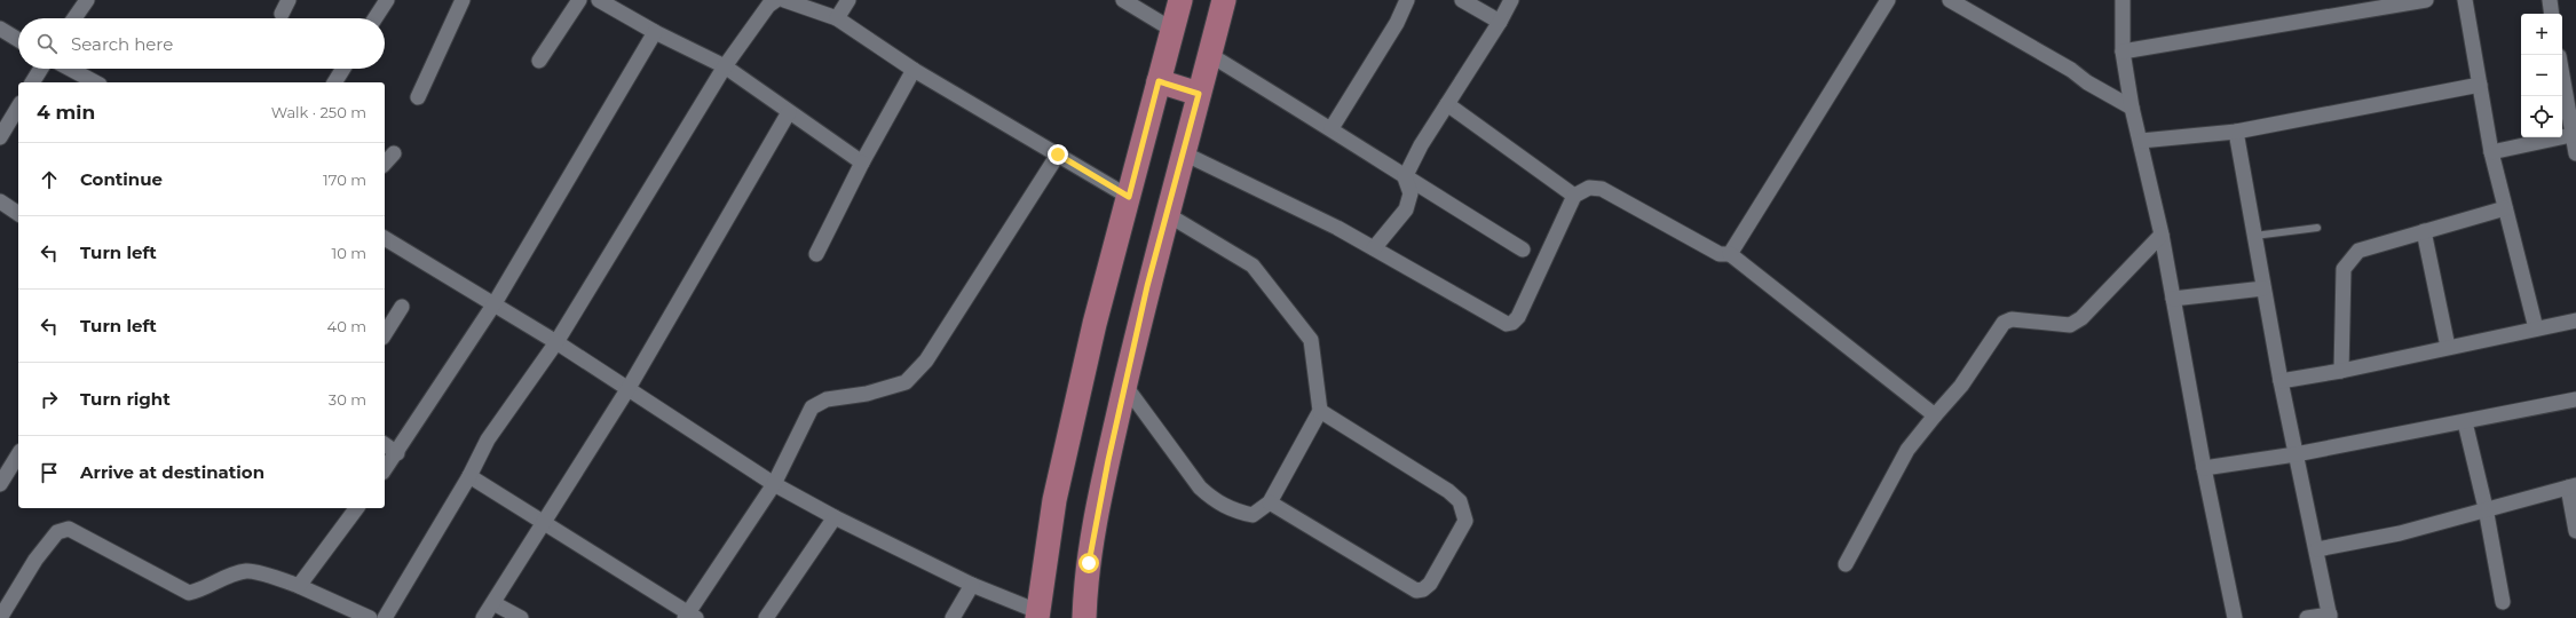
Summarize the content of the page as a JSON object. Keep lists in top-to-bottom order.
{
  "page": {
    "map_buttons": ["+", "−"],
    "search": "Search here",
    "heading": ["4 min", "Walk · 250 m"],
    "list": [
      ["Continue", "170 m"],
      ["Turn left", "10 m"],
      ["Turn left", "40 m"],
      ["Turn right", "30 m"],
      "Arrive at destination"
    ]
  }
}
